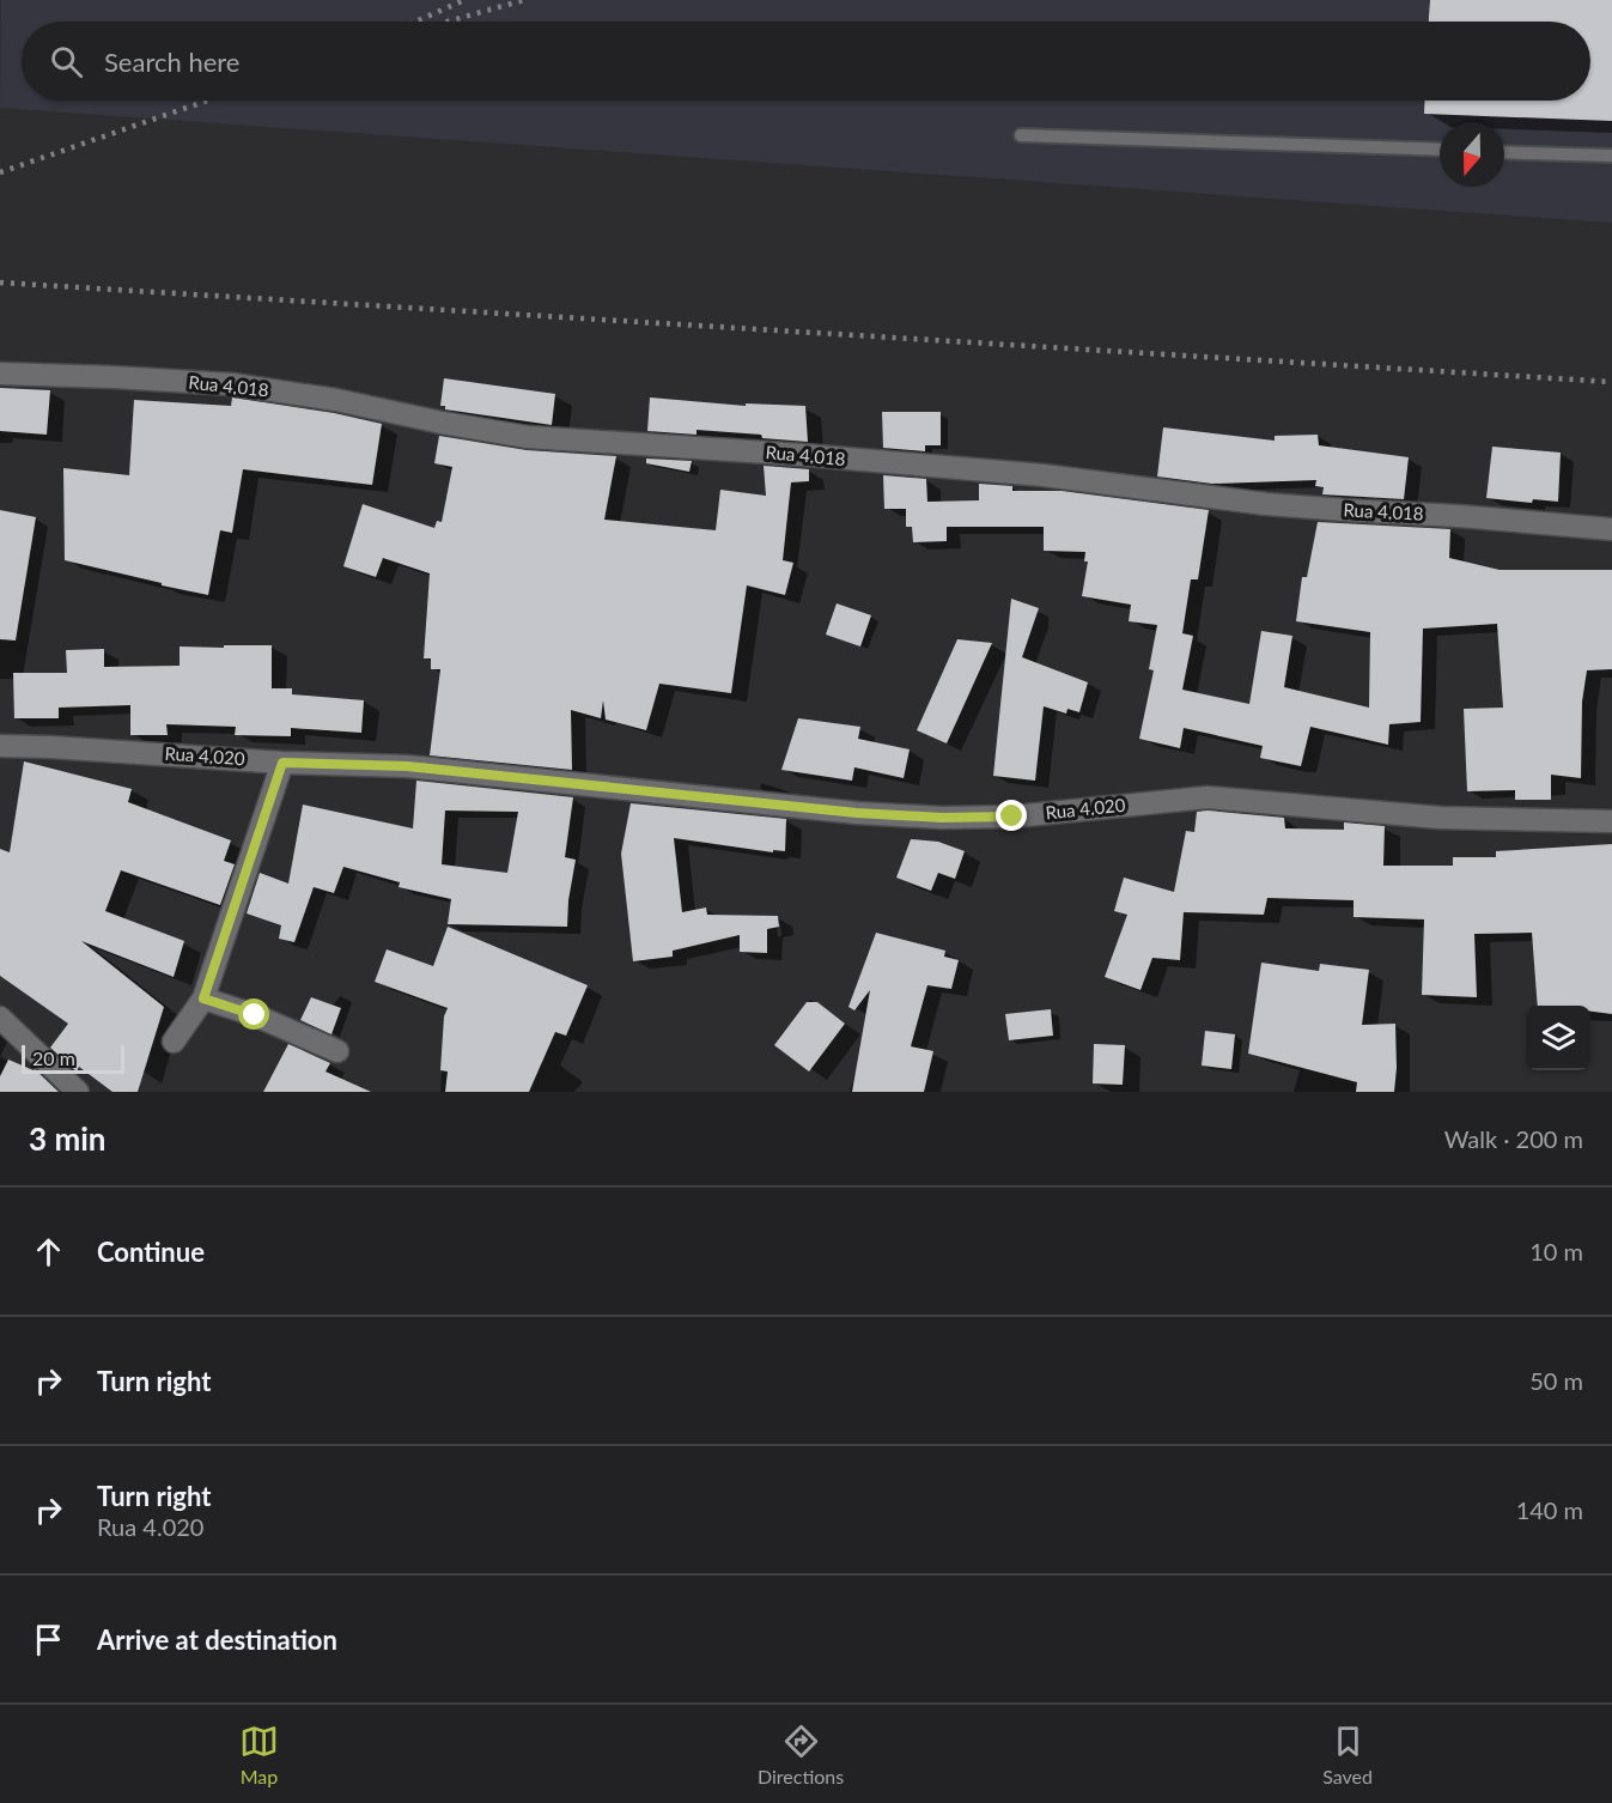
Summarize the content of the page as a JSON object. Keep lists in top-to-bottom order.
{
  "streets": {
    "street": ["Rua 4.018", "Rua 4.020"]
  },
  "scale_bar": "20 m",
  "north": "bottom",
  "page": {
    "search": "Search here",
    "scale": "20 m",
    "heading": ["3 min", "Walk · 200 m"],
    "list": [
      ["Continue", "10 m"],
      ["Turn right", "50 m"],
      ["Turn right", "Rua 4.020", "140 m"],
      "Arrive at destination"
    ],
    "nav": ["Map", "Directions", "Saved"]
  }
}
